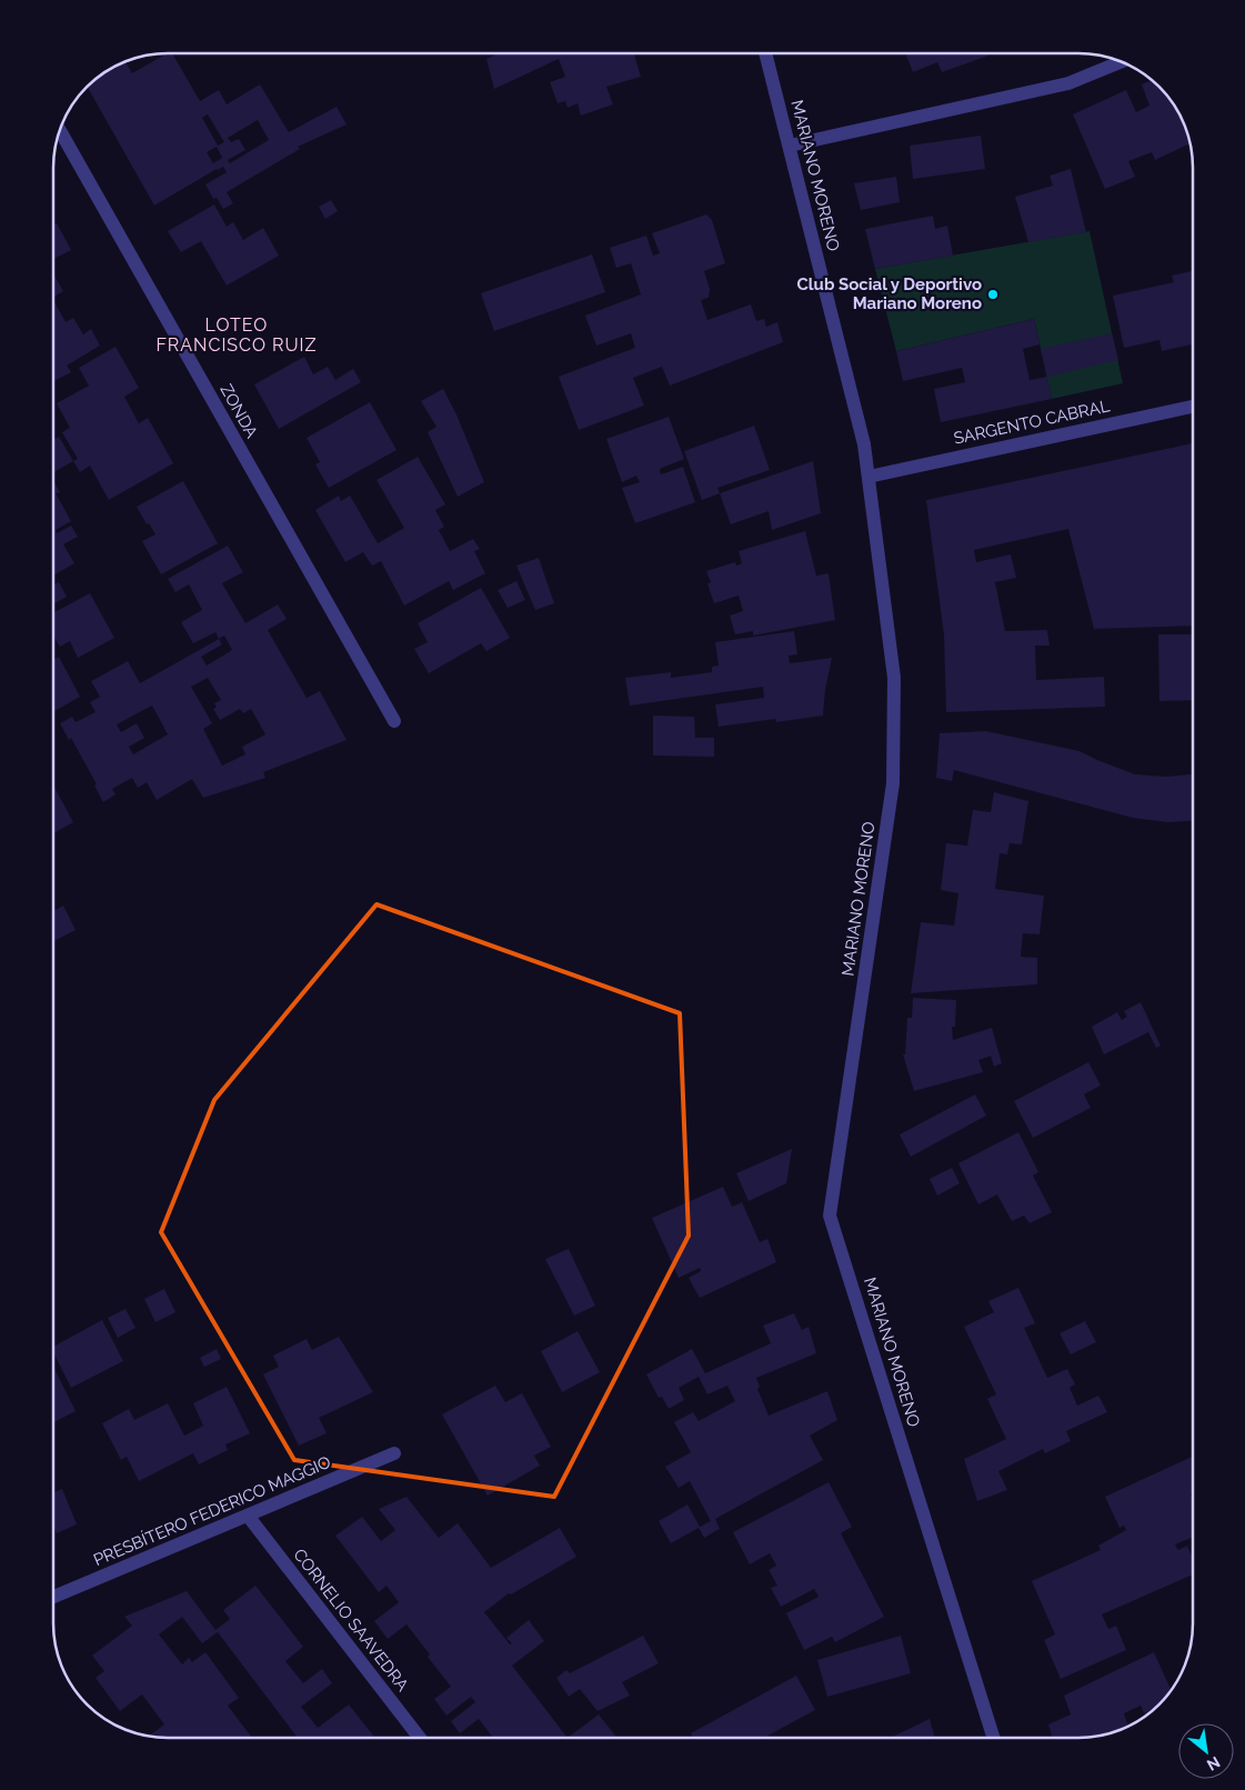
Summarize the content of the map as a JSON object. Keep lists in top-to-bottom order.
{
  "streets": {
    "street": [
      "MARIANO MORENO",
      "ZONDA",
      "SARGENTO CABRAL",
      "PRESBÍTERO FEDERICO MAGGIO",
      "CORNELIO SAAVEDRA"
    ]
  },
  "crossings": [
    ["MARIANO MORENO", "SARGENTO CABRAL"],
    ["PRESBÍTERO FEDERICO MAGGIO", "CORNELIO SAAVEDRA"]
  ],
  "districts": ["LOTEO FRANCISCO RUIZ"],
  "places": ["Club Social y Deportivo Mariano Moreno"],
  "north": "bottom right"
}
